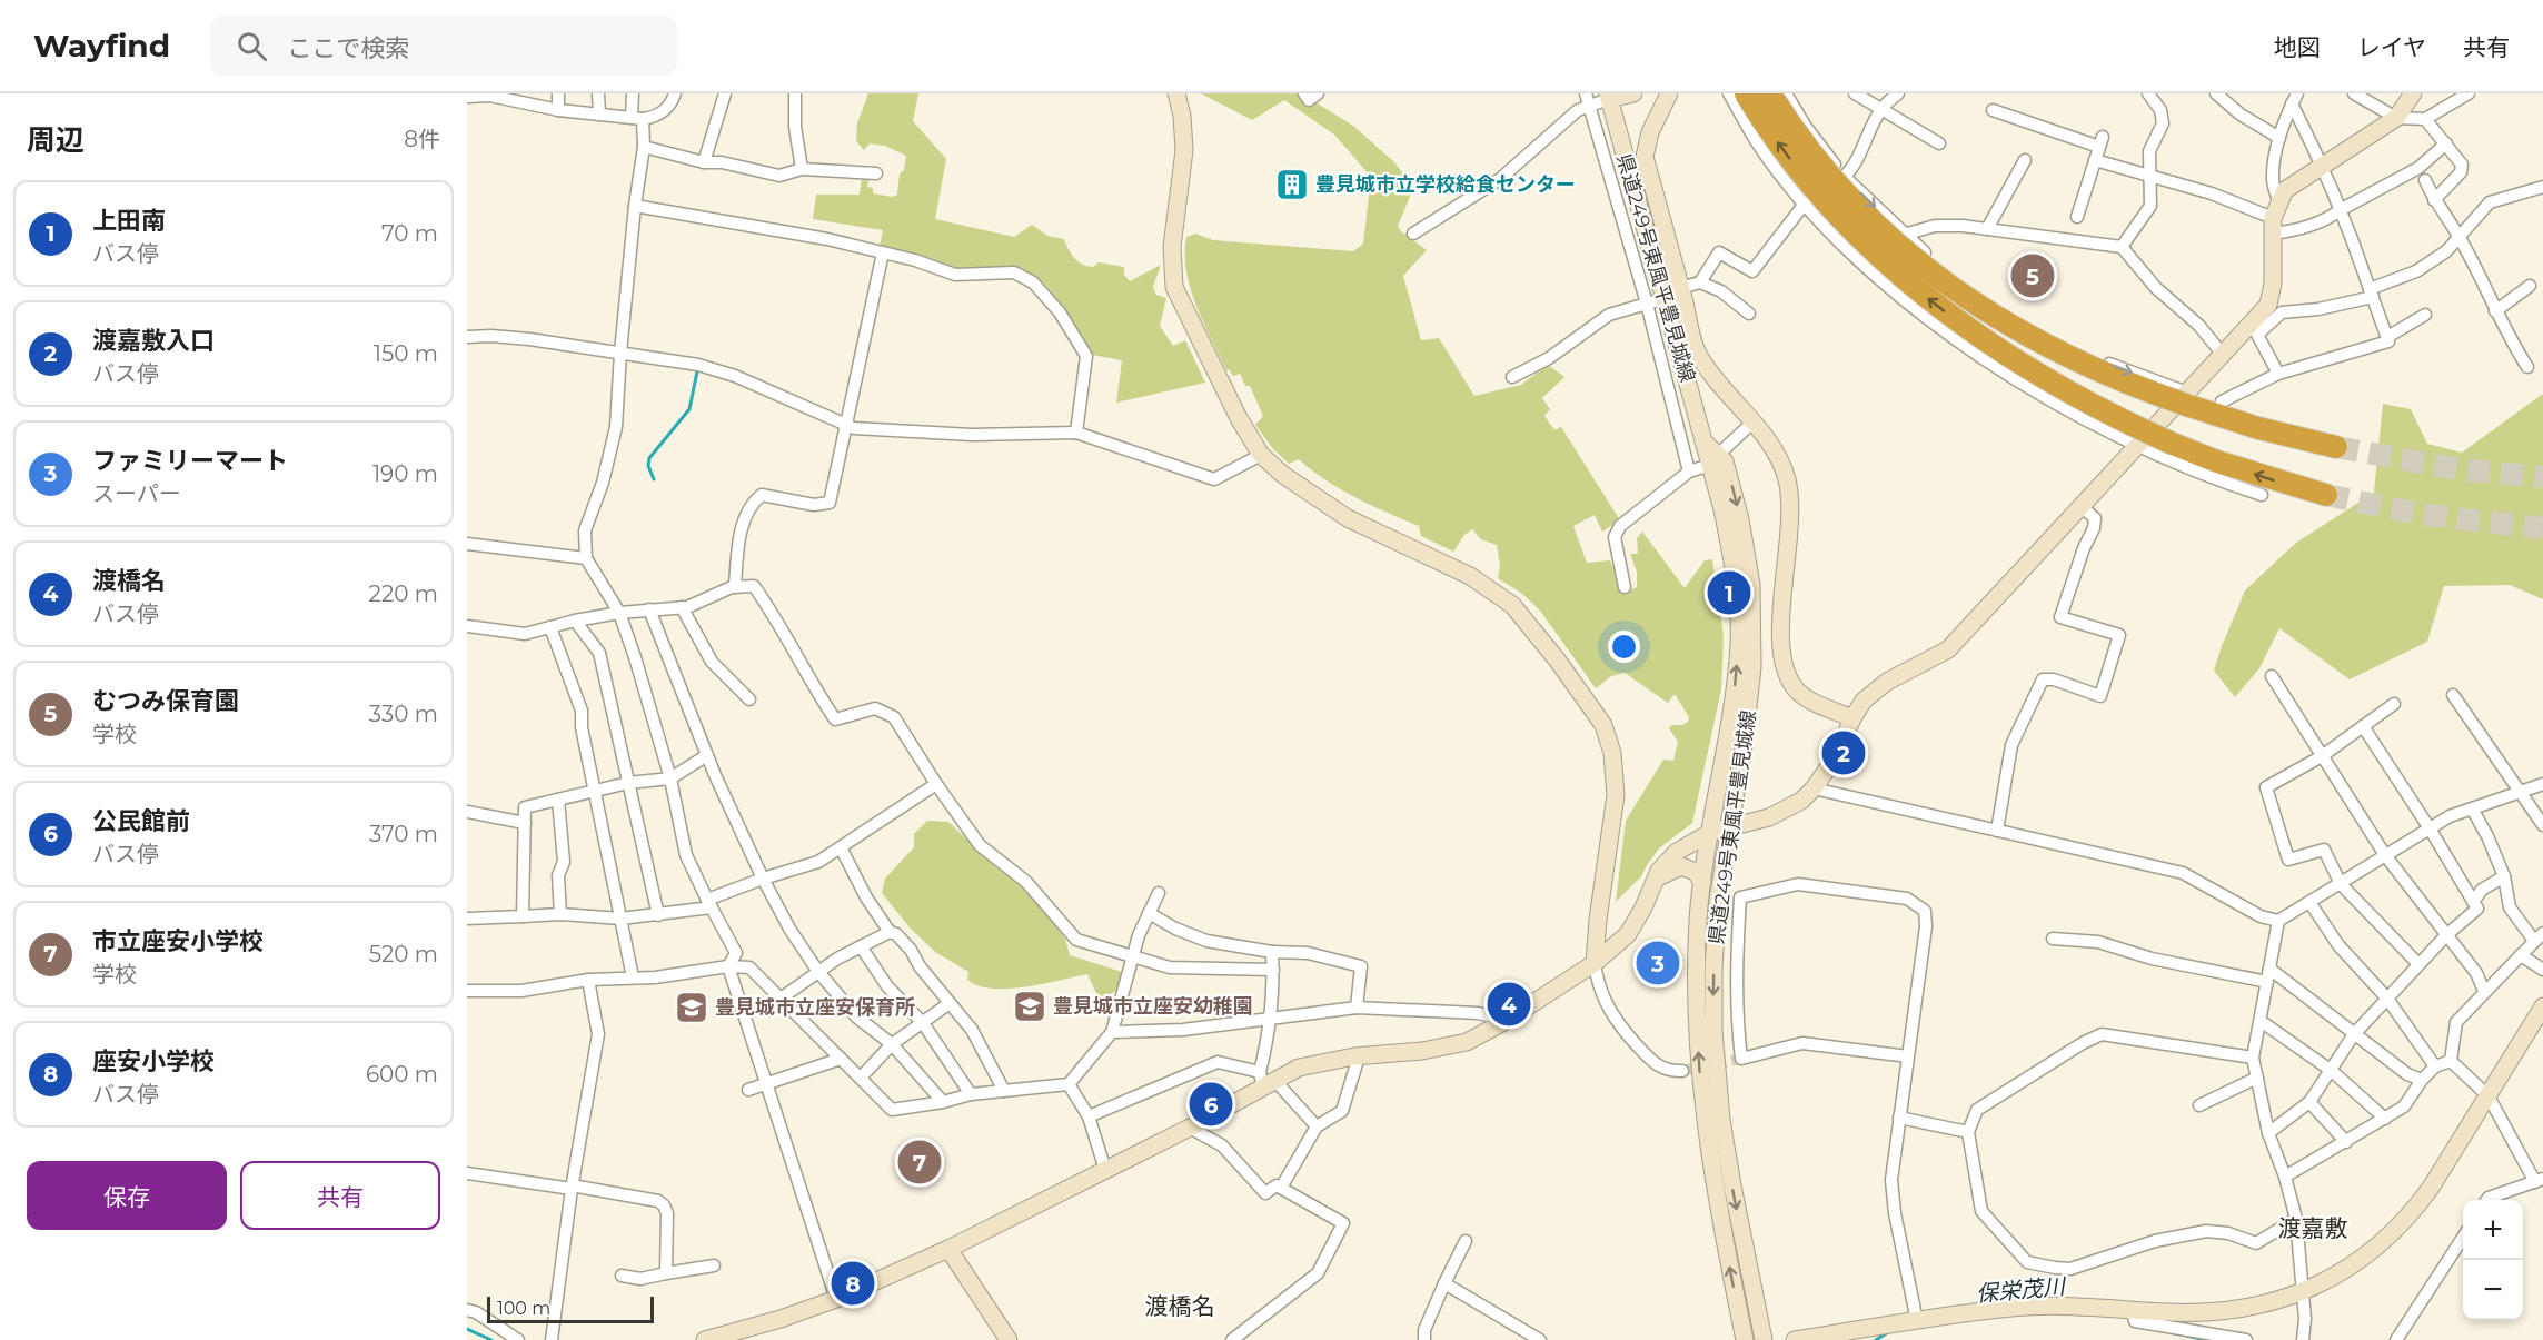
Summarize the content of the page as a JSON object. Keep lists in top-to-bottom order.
{
  "streets": {
    "street": ["県道249号東風平豊見城線"]
  },
  "districts": ["渡嘉敷", "渡橋名"],
  "water": ["保栄茂川"],
  "places": {
    "building": ["豊見城市立学校給食センター"],
    "school or university": ["豊見城市立座安幼稚園", "豊見城市立座安保育所"]
  },
  "scale_bar": "100 m",
  "page": {
    "header": "Wayfind",
    "search": "ここで検索",
    "nav": ["地図", "レイヤ", "共有"],
    "heading": ["周辺", "8件"],
    "list": [
      {
        "mark": "1",
        "name": "上田南",
        "note": "バス停",
        "value": "70 m"
      },
      {
        "mark": "2",
        "name": "渡嘉敷入口",
        "note": "バス停",
        "value": "150 m"
      },
      {
        "mark": "3",
        "name": "ファミリーマート",
        "note": "スーパー",
        "value": "190 m"
      },
      {
        "mark": "4",
        "name": "渡橋名",
        "note": "バス停",
        "value": "220 m"
      },
      {
        "mark": "5",
        "name": "むつみ保育園",
        "note": "学校",
        "value": "330 m"
      },
      {
        "mark": "6",
        "name": "公民館前",
        "note": "バス停",
        "value": "370 m"
      },
      {
        "mark": "7",
        "name": "市立座安小学校",
        "note": "学校",
        "value": "520 m"
      },
      {
        "mark": "8",
        "name": "座安小学校",
        "note": "バス停",
        "value": "600 m"
      }
    ],
    "pins": [
      "5",
      "1",
      "2",
      "3",
      "4",
      "6",
      "7",
      "8"
    ],
    "buttons": ["保存", "共有"],
    "map_buttons": ["+", "−"],
    "scale": "100 m"
  }
}
